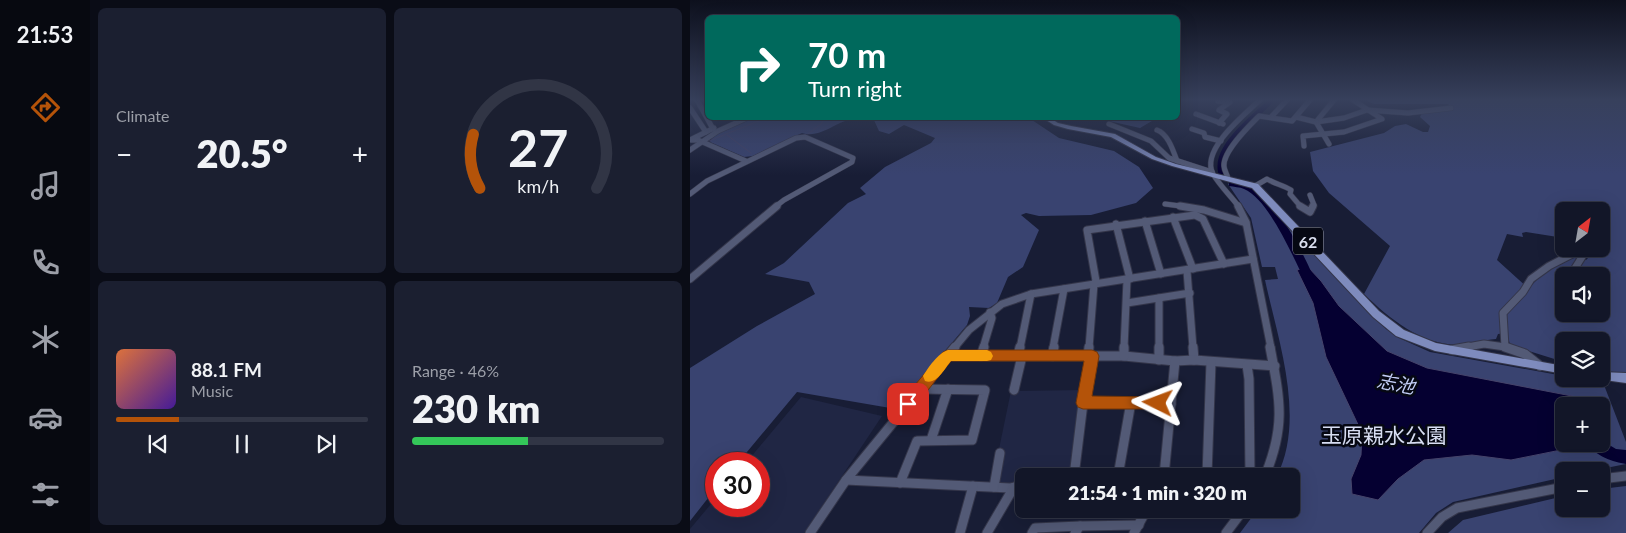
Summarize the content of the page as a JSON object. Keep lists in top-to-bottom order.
{
  "streets": {
    "main road": ["62"]
  },
  "water": ["志池"],
  "parks": ["玉原親水公園"],
  "north": "top right",
  "page": {
    "tabs": "21:53",
    "tile": [
      "Climate",
      ["Range · 46%", "230 km"]
    ],
    "turn": ["70 m", "Turn right"],
    "heat": ["−", "20.5°", "+"],
    "map_buttons": ["+", "−"],
    "song": ["88.1 FM", "Music"],
    "limit": "30",
    "trip": "21:54 · 1 min · 320 m",
    "gauge": ["27", "km/h"]
  }
}
